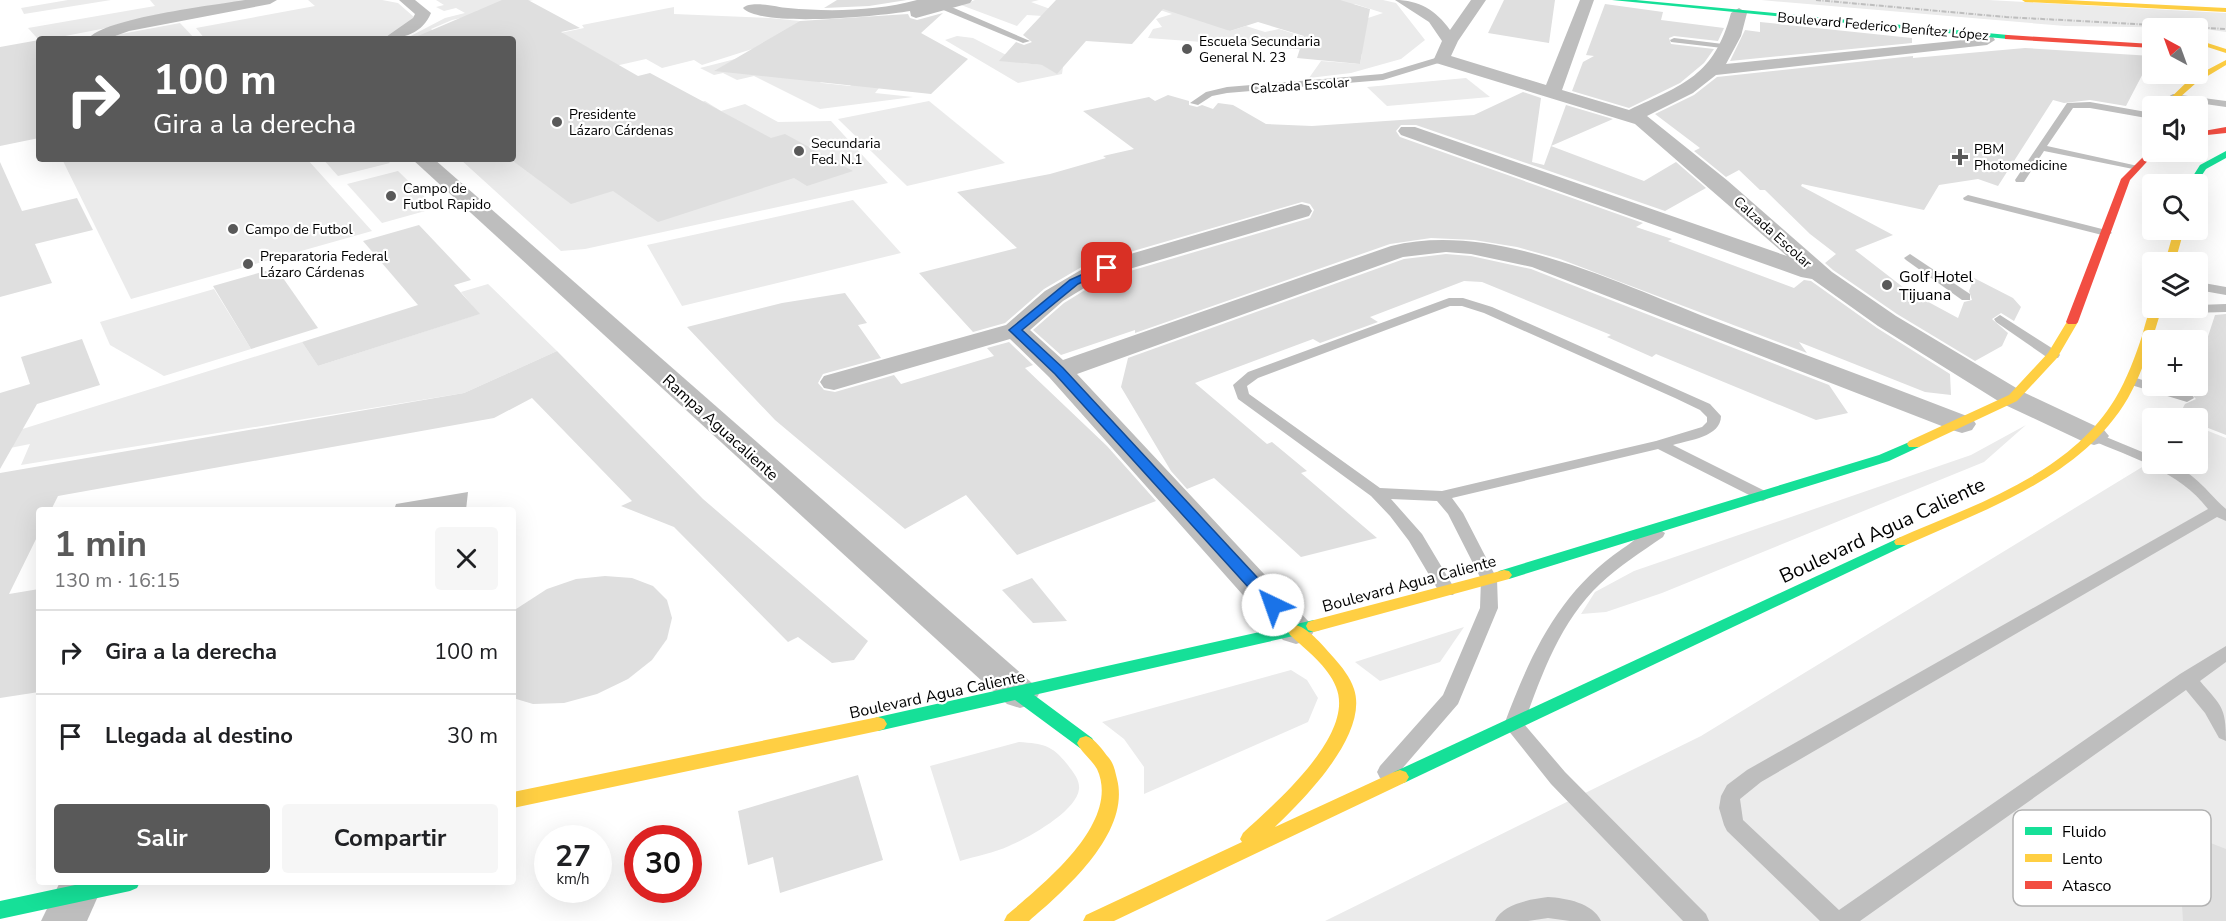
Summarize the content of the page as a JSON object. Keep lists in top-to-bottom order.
{
  "streets": {
    "main road": ["Boulevard Federico Benítez López", "Boulevard Agua Caliente"],
    "street": ["Calzada Escolar", "Rampa Aguacaliente"]
  },
  "crossings": [
    ["Calzada Escolar", "Boulevard Agua Caliente"],
    ["Rampa Aguacaliente", "Boulevard Agua Caliente"]
  ],
  "places": {
    "other": [
      "Escuela Secundaria General N. 23",
      "Presidente Lázaro Cárdenas",
      "Secundaria Fed. N.1",
      "Campo de Futbol Rapido",
      "Campo de Futbol",
      "Preparatoria Federal Lázaro Cárdenas",
      "Golf Hotel Tijuana"
    ],
    "health": ["PBM Photomedicine"]
  },
  "legend": ["Fluido", "Lento", "Atasco"],
  "north": "top left",
  "page": {
    "map_buttons": ["+", "−"],
    "turn": ["100 m", "Gira a la derecha"],
    "heading": ["1 min", "130 m · 16:15"],
    "list": [
      {
        "name": "Gira a la derecha",
        "value": "100 m"
      },
      {
        "name": "Llegada al destino",
        "value": "30 m"
      }
    ],
    "buttons": ["Salir", "Compartir"],
    "speed": "27 km/h",
    "limit": "30"
  }
}
